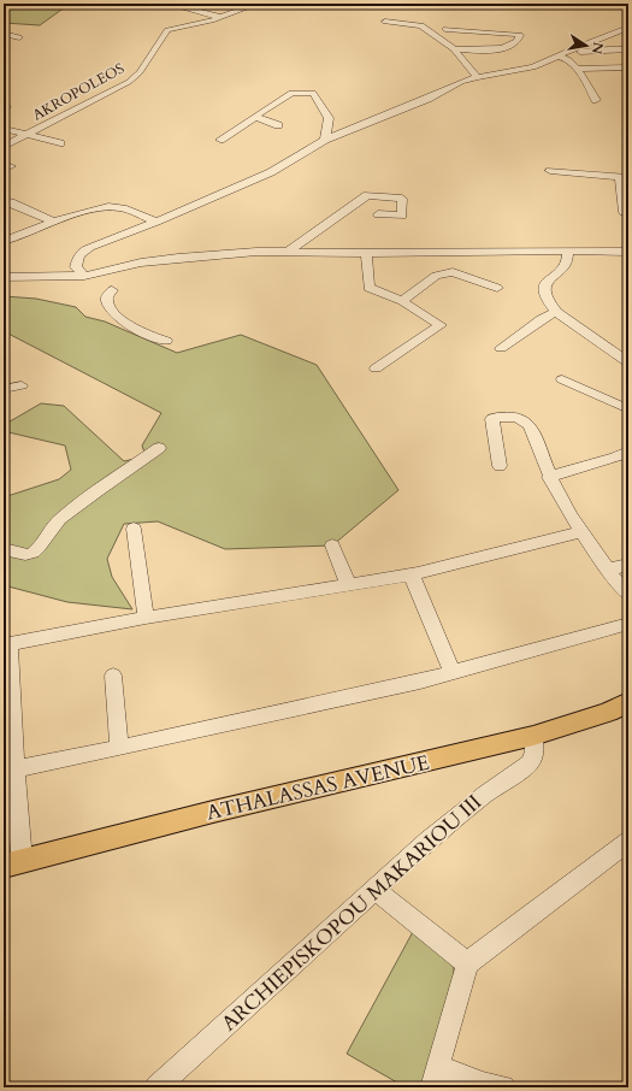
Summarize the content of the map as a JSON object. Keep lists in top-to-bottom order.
{
  "streets": {
    "main road": ["ATHALASSAS AVENUE"],
    "street": ["AKROPOLEOS", "ARCHIEPISKOPOU MAKARIOU III"]
  },
  "crossings": [
    ["ATHALASSAS AVENUE", "ARCHIEPISKOPOU MAKARIOU III"]
  ],
  "north": "right"
}
